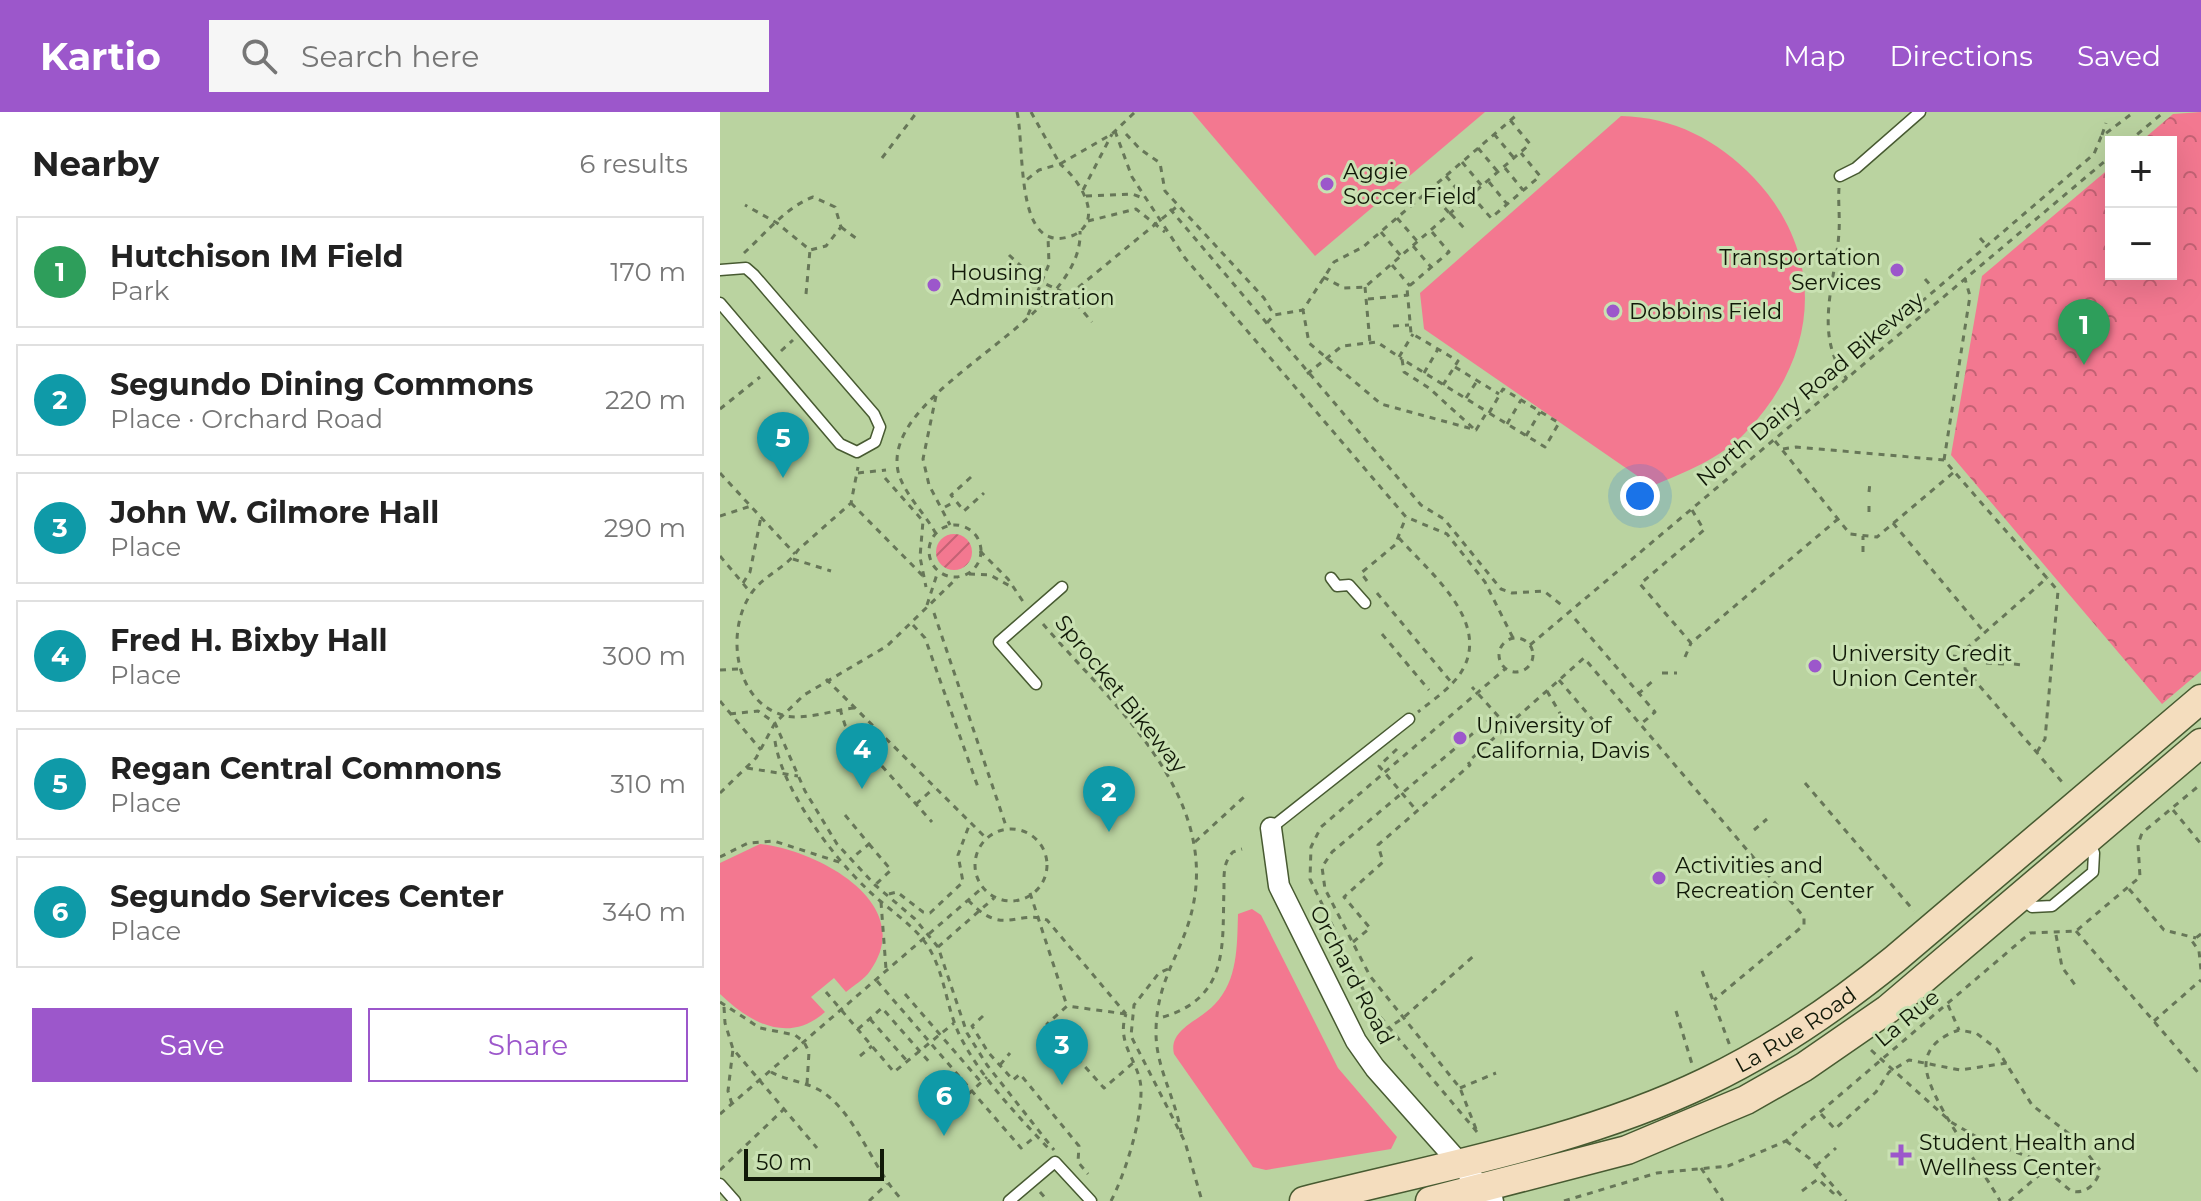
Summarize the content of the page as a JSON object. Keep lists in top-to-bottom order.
{
  "streets": {
    "main road": ["La Rue Road"],
    "street": ["Orchard Road"],
    "path": ["North Dairy Road Bikeway", "Sprocket Bikeway", "La Rue"]
  },
  "crossings": [
    ["Orchard Road", "La Rue Road"]
  ],
  "places": {
    "other": [
      "Aggie Soccer Field",
      "Transportation Services",
      "Housing Administration",
      "Dobbins Field",
      "University Credit Union Center",
      "University of California, Davis",
      "Activities and Recreation Center"
    ],
    "health": ["Student Health and Wellness Center"]
  },
  "scale_bar": "50 m",
  "page": {
    "header": "Kartio",
    "search": "Search here",
    "nav": ["Map", "Directions", "Saved"],
    "heading": ["Nearby", "6 results"],
    "map_buttons": ["+", "−"],
    "list": [
      {
        "mark": "1",
        "name": "Hutchison IM Field",
        "note": "Park",
        "value": "170 m"
      },
      {
        "mark": "2",
        "name": "Segundo Dining Commons",
        "note": "Place · Orchard Road",
        "value": "220 m"
      },
      {
        "mark": "3",
        "name": "John W. Gilmore Hall",
        "note": "Place",
        "value": "290 m"
      },
      {
        "mark": "4",
        "name": "Fred H. Bixby Hall",
        "note": "Place",
        "value": "300 m"
      },
      {
        "mark": "5",
        "name": "Regan Central Commons",
        "note": "Place",
        "value": "310 m"
      },
      {
        "mark": "6",
        "name": "Segundo Services Center",
        "note": "Place",
        "value": "340 m"
      }
    ],
    "pins": [
      "1",
      "5",
      "4",
      "2",
      "3",
      "6"
    ],
    "buttons": ["Save", "Share"],
    "scale": "50 m"
  }
}
